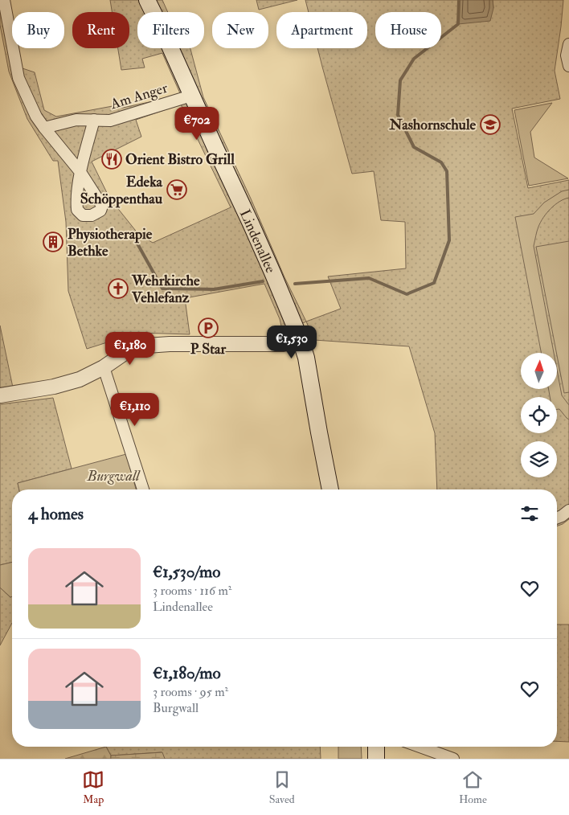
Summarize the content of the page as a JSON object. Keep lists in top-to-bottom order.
{
  "streets": {
    "main road": ["Lindenallee"],
    "street": ["Am Anger"]
  },
  "crossings": [
    ["Am Anger", "Lindenallee"]
  ],
  "parks": ["Burgwall"],
  "places": {
    "school or university": ["Nashornschule"],
    "restaurant": ["Orient Bistro Grill"],
    "supermarket": ["Edeka Schöppenthau"],
    "building": ["Physiotherapie Bethke"],
    "church": ["Wehrkirche Vehlefanz"],
    "parking": ["P Star"]
  },
  "north": "top",
  "page": {
    "chip": [
      "Buy",
      "Rent",
      "Filters",
      "New",
      "Apartment",
      "House"
    ],
    "price": [
      "€702",
      "€1,530",
      "€1,180",
      "€1,110"
    ],
    "heading": "4 homes",
    "list": [
      {
        "name": "€1,530/mo",
        "note": "3 rooms · 116 m² · Lindenallee"
      },
      {
        "name": "€1,180/mo",
        "note": "3 rooms · 95 m² · Burgwall"
      }
    ],
    "tabs": ["Map", "Saved", "Home"]
  }
}
